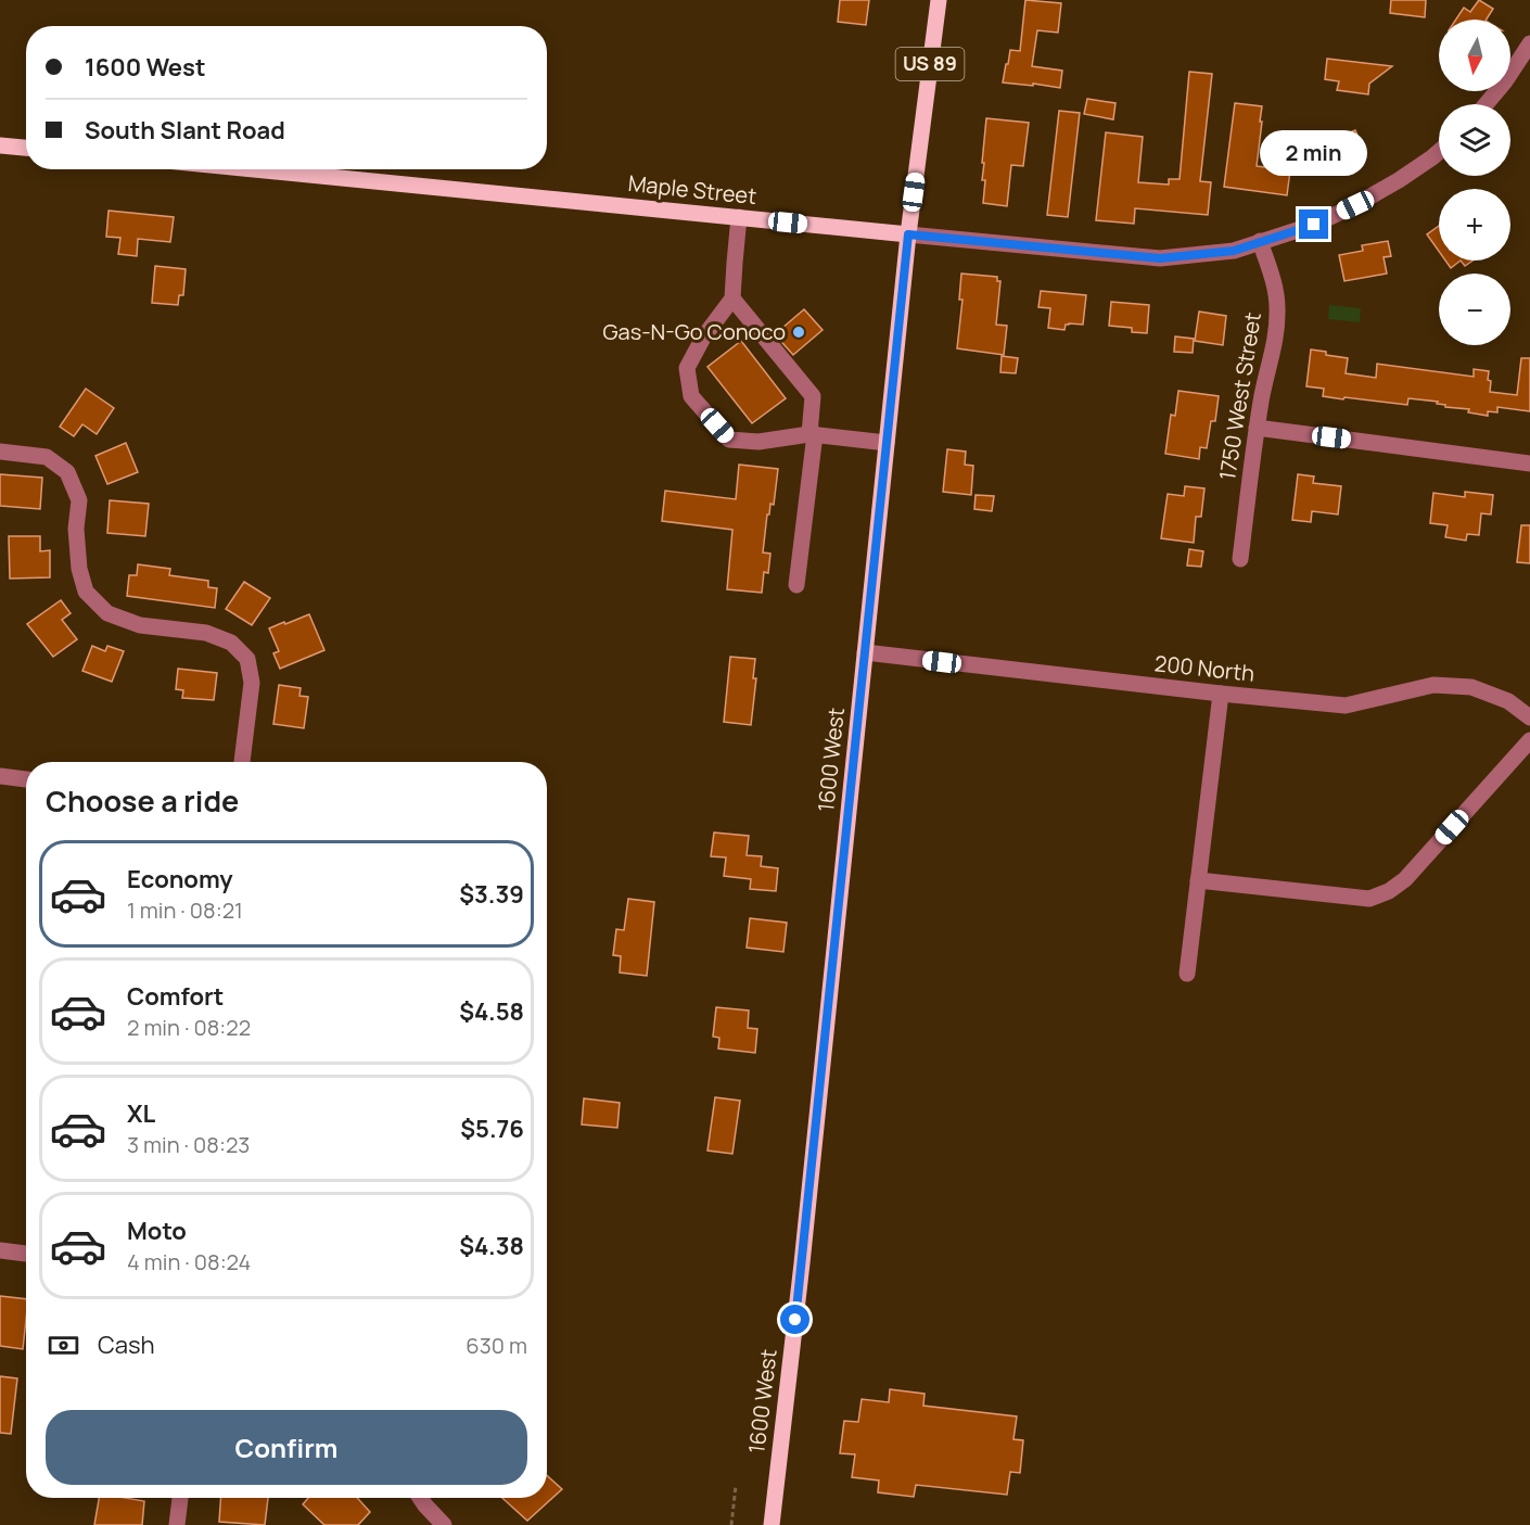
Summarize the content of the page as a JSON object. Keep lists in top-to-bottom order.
{
  "streets": {
    "main road": ["US 89", "Maple Street", "1600 West"],
    "street": ["1750 West Street", "200 North"]
  },
  "crossings": [
    ["Maple Street", "1750 West Street"],
    ["Maple Street", "1600 West"],
    ["200 North", "1600 West"]
  ],
  "places": ["Gas-N-Go Conoco"],
  "north": "bottom",
  "page": {
    "map_buttons": ["+", "−"],
    "banner": ["1600 West", "South Slant Road"],
    "bubble": "2 min",
    "heading": "Choose a ride",
    "list": [
      {
        "name": "Economy",
        "note": "1 min · 08:21",
        "value": "$3.39"
      },
      {
        "name": "Comfort",
        "note": "2 min · 08:22",
        "value": "$4.58"
      },
      {
        "name": "XL",
        "note": "3 min · 08:23",
        "value": "$5.76"
      },
      {
        "name": "Moto",
        "note": "4 min · 08:24",
        "value": "$4.38"
      }
    ],
    "pay": ["Cash", "630 m"],
    "buttons": "Confirm"
  }
}
